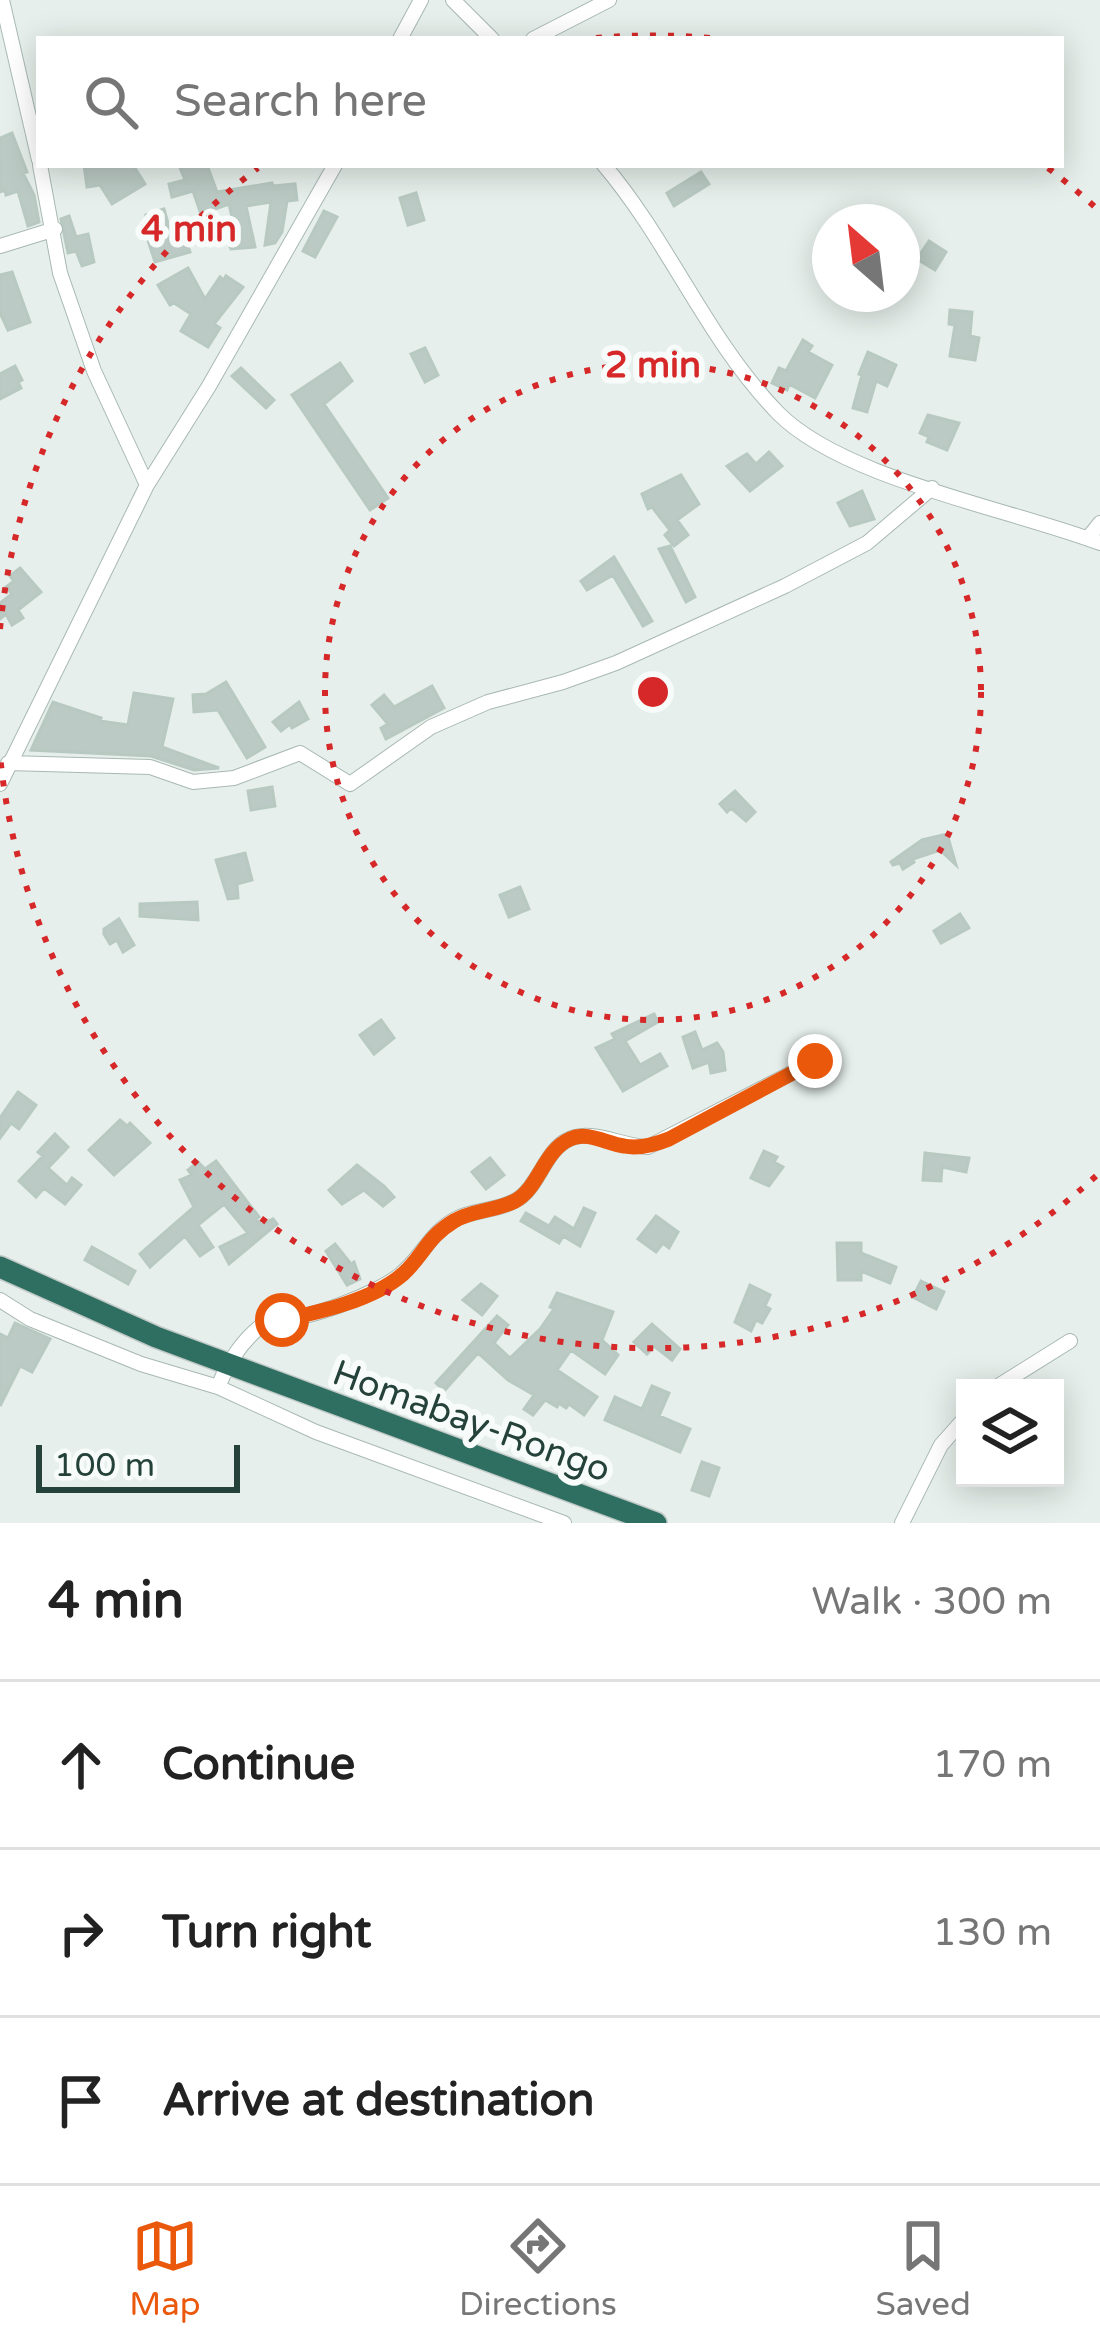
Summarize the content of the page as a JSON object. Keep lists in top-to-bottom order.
{
  "streets": {
    "highway": ["Homabay-Rongo"]
  },
  "scale_bar": "100 m",
  "north": "top left",
  "page": {
    "search": "Search here",
    "scale": "100 m",
    "heading": ["4 min", "Walk · 300 m"],
    "list": [
      ["Continue", "170 m"],
      ["Turn right", "130 m"],
      "Arrive at destination"
    ],
    "nav": ["Map", "Directions", "Saved"]
  },
  "rings": ["4 min", "2 min"]
}
